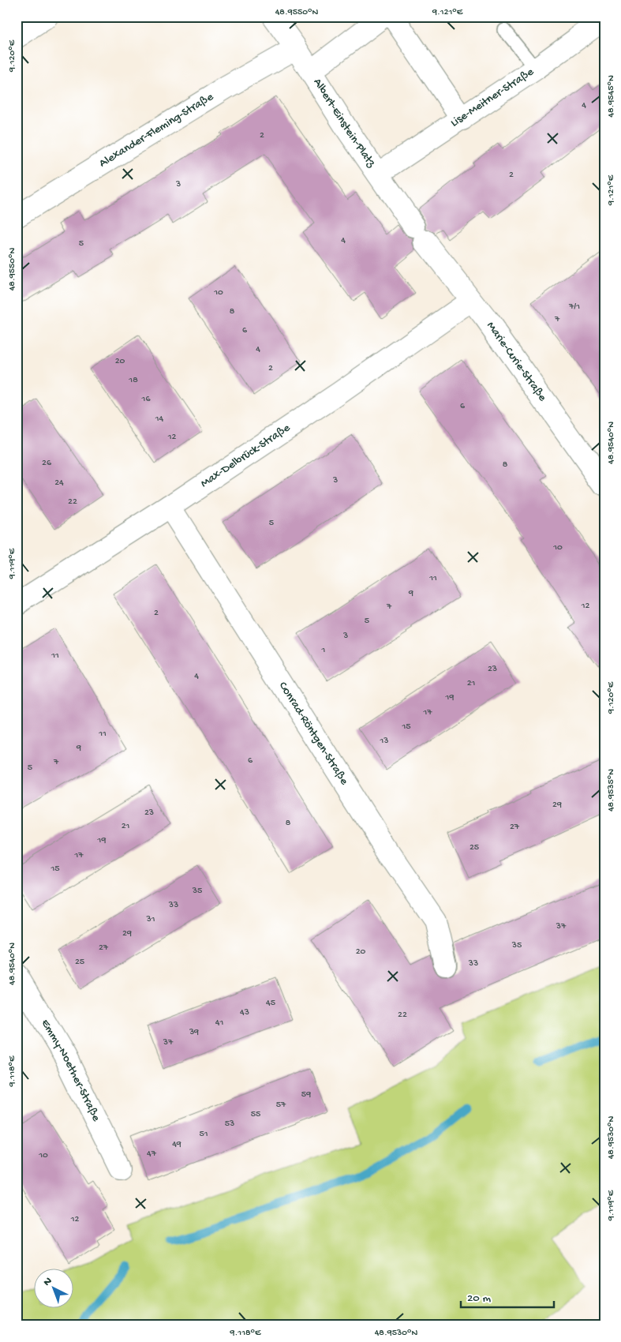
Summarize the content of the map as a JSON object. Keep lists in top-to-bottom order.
{
  "streets": {
    "street": [
      "Lise-Meitner-Straße",
      "Albert-Einstein-Platz",
      "Alexander-Fleming-Straße",
      "Marie-Curie-Straße",
      "Max-Delbrück-Straße",
      "Conrad-Röntgen-Straße",
      "Emmy-Noether-Straße"
    ]
  },
  "crossings": [
    ["Lise-Meitner-Straße", "Albert-Einstein-Platz"],
    ["Lise-Meitner-Straße", "Marie-Curie-Straße"],
    ["Albert-Einstein-Platz", "Alexander-Fleming-Straße"],
    ["Albert-Einstein-Platz", "Marie-Curie-Straße"],
    ["Marie-Curie-Straße", "Max-Delbrück-Straße"],
    ["Max-Delbrück-Straße", "Conrad-Röntgen-Straße"]
  ],
  "house_numbers": [
    "4",
    "2",
    "2",
    "3",
    "4",
    "5",
    "10",
    "7/1",
    "8",
    "7",
    "6",
    "4",
    "20",
    "2",
    "18",
    "16",
    "6",
    "14",
    "12",
    "26",
    "8",
    "3",
    "24",
    "22",
    "5",
    "10",
    "11",
    "9",
    "12",
    "7",
    "2",
    "5",
    "3",
    "1",
    "11",
    "23",
    "4",
    "21",
    "19",
    "17",
    "15",
    "11",
    "13",
    "9",
    "6",
    "7",
    "5",
    "29",
    "23",
    "8",
    "21",
    "27",
    "19",
    "25",
    "17",
    "15",
    "35",
    "33",
    "31",
    "37",
    "29",
    "35",
    "27",
    "20",
    "25",
    "33",
    "45",
    "43",
    "22",
    "41",
    "39",
    "37",
    "59",
    "57",
    "55",
    "53",
    "51",
    "49",
    "47",
    "10",
    "12"
  ],
  "scale_bar": "20 m",
  "north": "top left",
  "coordinates": [
    "48.9550°N",
    "9.121°E",
    "9.120°E",
    "48.9545°N",
    "48.9540°N",
    "9.119°E",
    "48.9535°N",
    "9.118°E",
    "48.9530°N"
  ]
}
